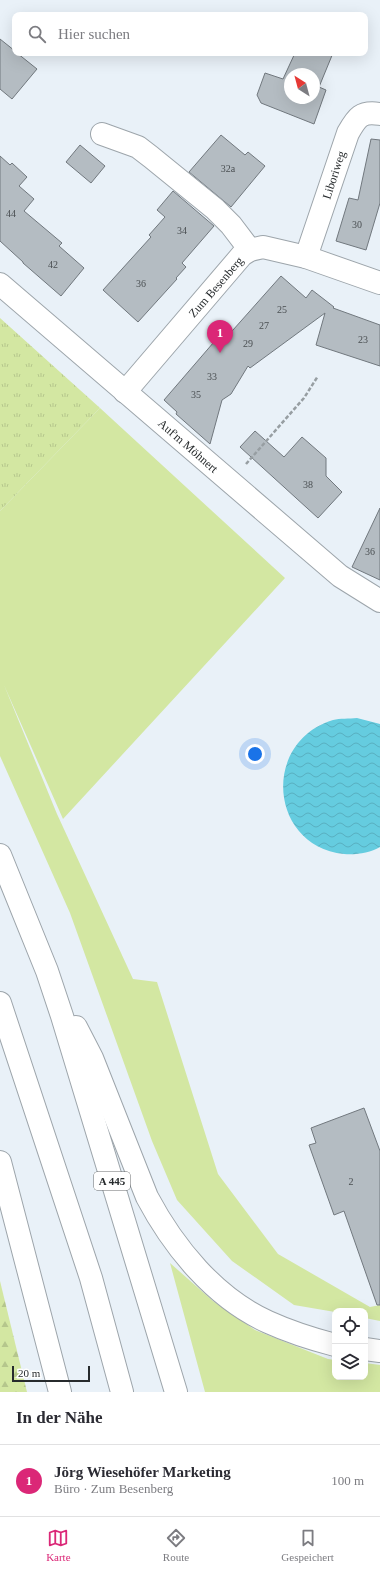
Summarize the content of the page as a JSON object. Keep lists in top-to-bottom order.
{
  "streets": {
    "main road": [
      "Liboriweg",
      "Zum Besenberg",
      "Auf'm Möhnert",
      "A 445"
    ]
  },
  "crossings": [
    ["Liboriweg", "Zum Besenberg"],
    ["Zum Besenberg", "Auf'm Möhnert"]
  ],
  "house_numbers": [
    "32a",
    "44",
    "30",
    "34",
    "42",
    "36",
    "25",
    "27",
    "23",
    "29",
    "33",
    "35",
    "38",
    "36",
    "2"
  ],
  "scale_bar": "20 m",
  "north": "top left",
  "page": {
    "search": "Hier suchen",
    "pins": "1",
    "scale": "20 m",
    "heading": "In der Nähe",
    "list": [
      {
        "mark": "1",
        "name": "Jörg Wiesehöfer Marketing",
        "note": "Büro · Zum Besenberg",
        "value": "100 m"
      }
    ],
    "nav": ["Karte", "Route", "Gespeichert"]
  }
}
